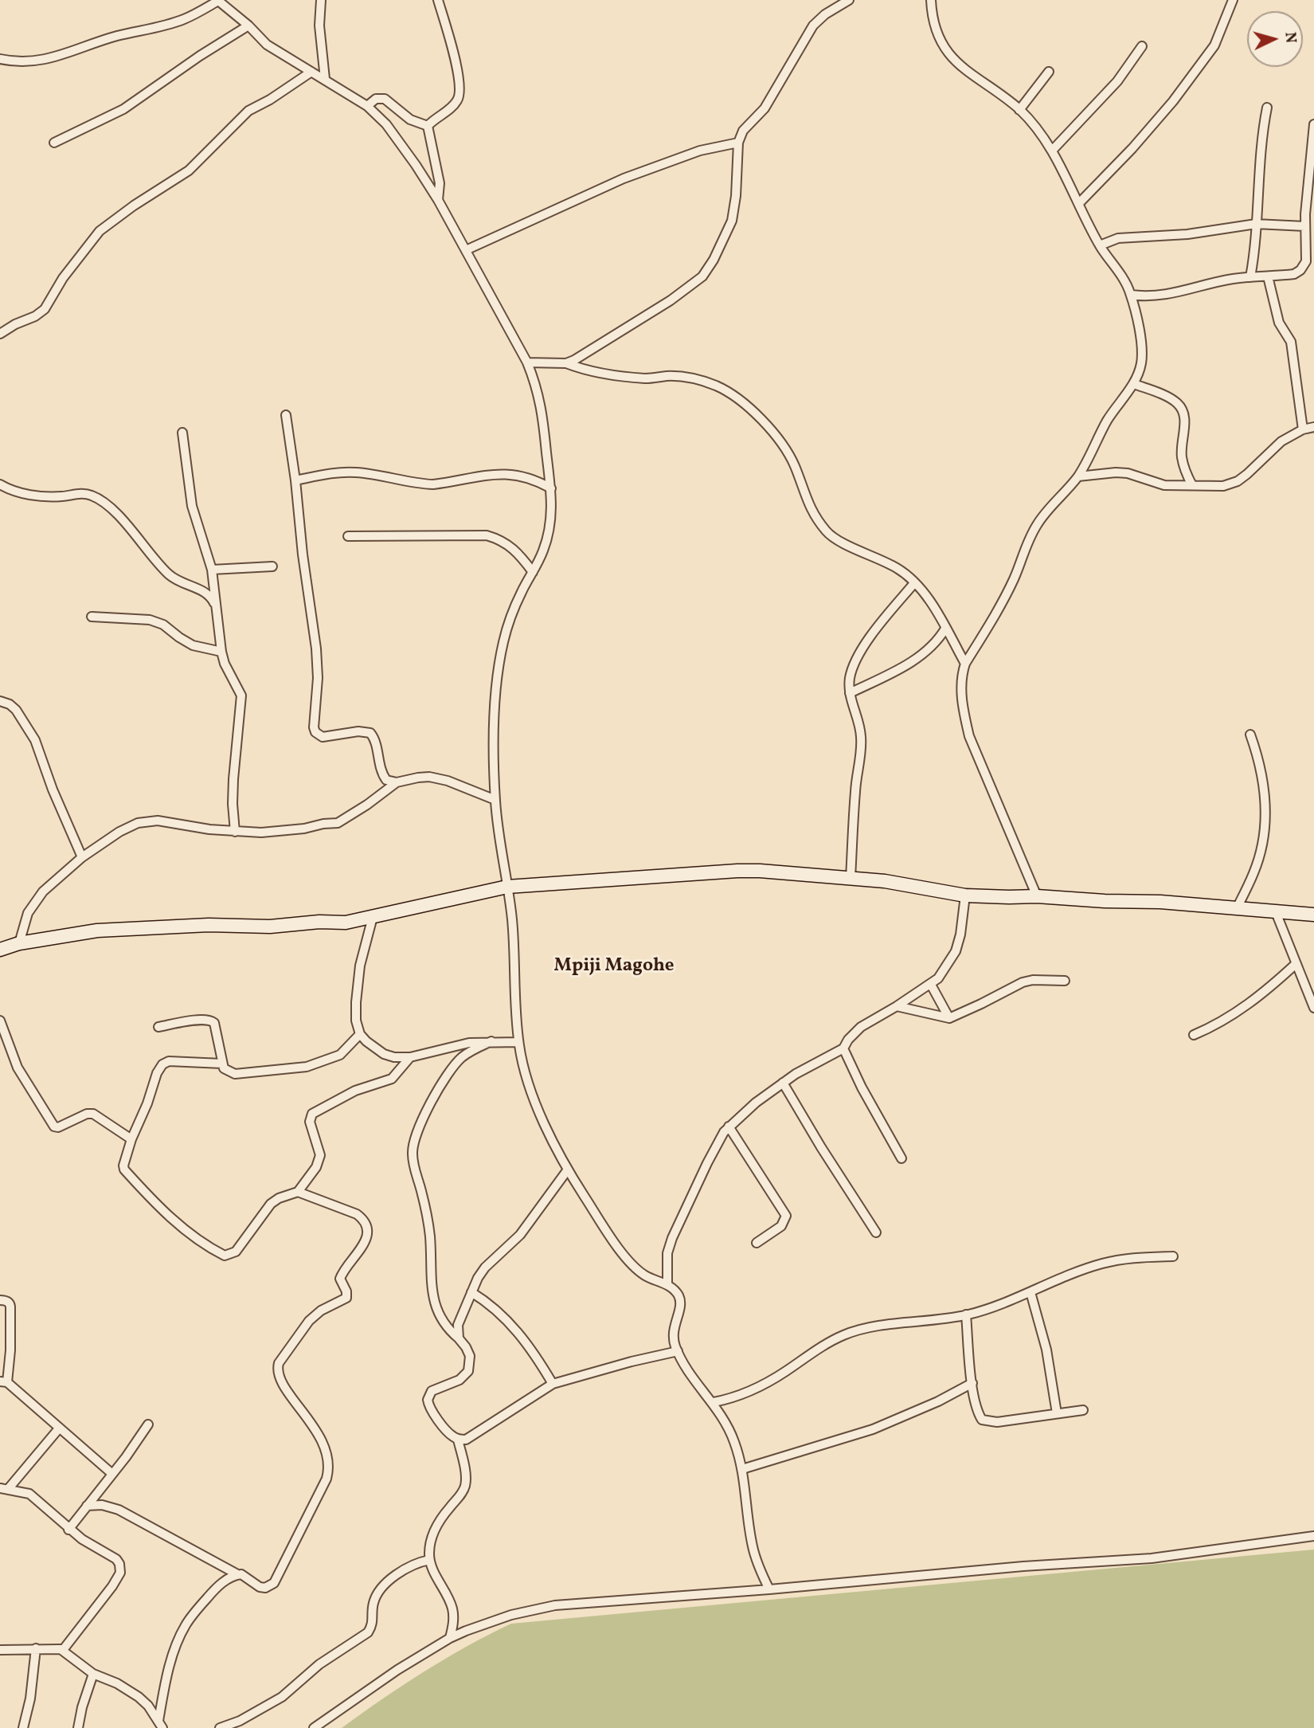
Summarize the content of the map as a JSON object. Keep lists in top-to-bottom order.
{
  "districts": ["Mpiji Magohe"],
  "north": "right"
}
